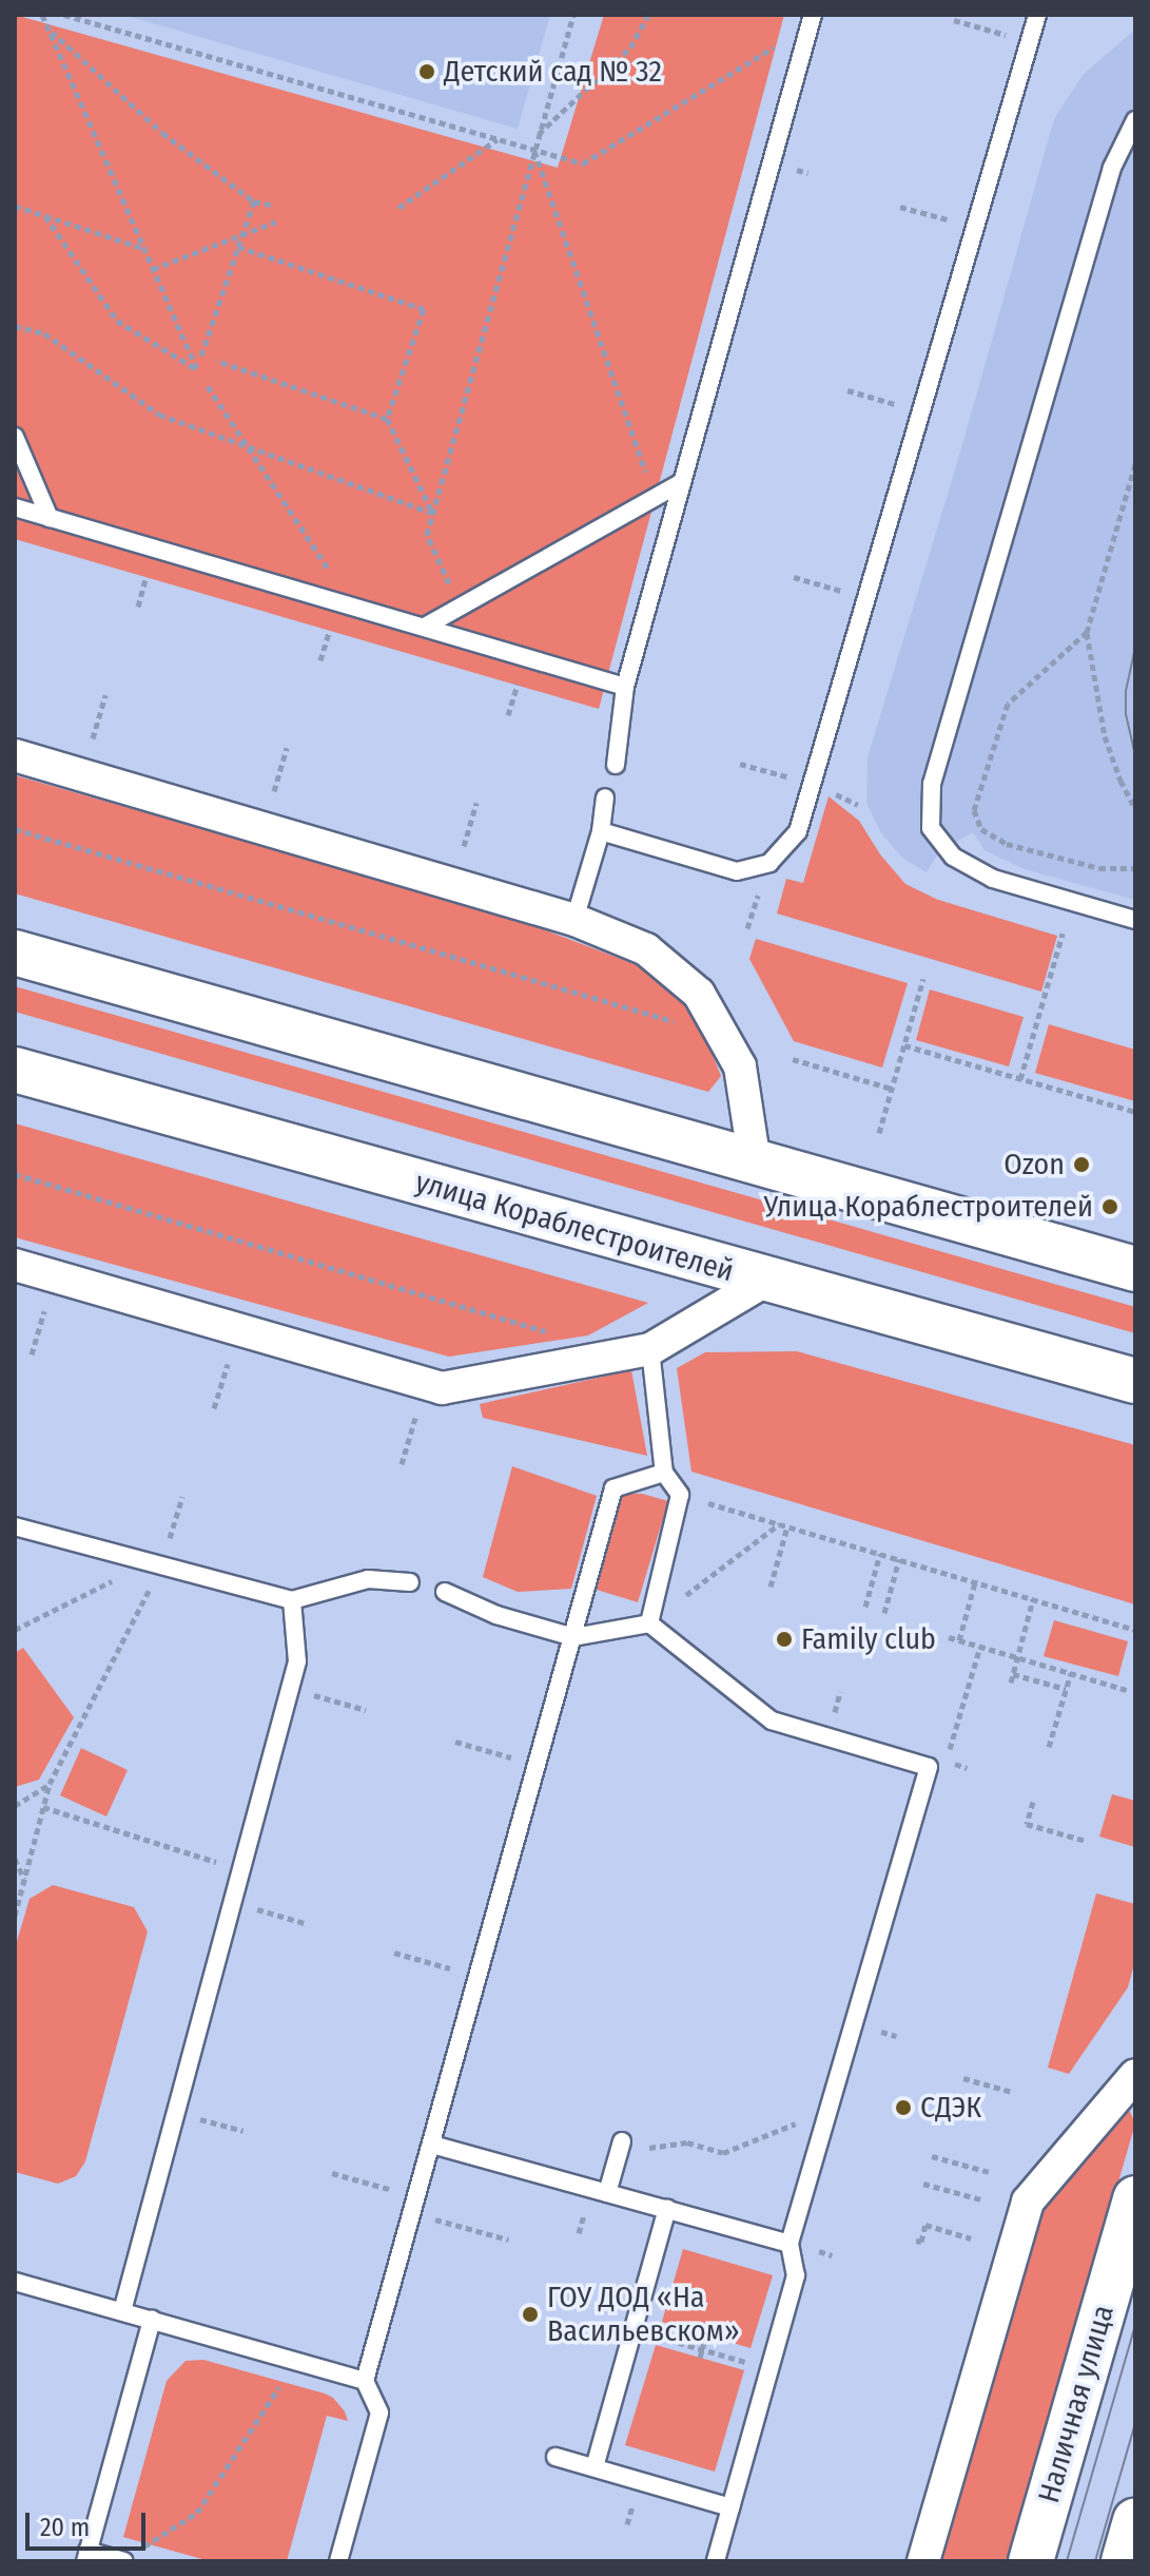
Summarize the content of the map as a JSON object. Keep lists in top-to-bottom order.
{
  "streets": {
    "main road": ["улица Кораблестроителей", "Наличная улица"]
  },
  "places": [
    "Детский сад № 32",
    "Ozon",
    "Улица Кораблестроителей",
    "Family club",
    "СДЭК",
    "ГОУ ДОД «На Васильевском»"
  ],
  "scale_bar": "20 m"
}
